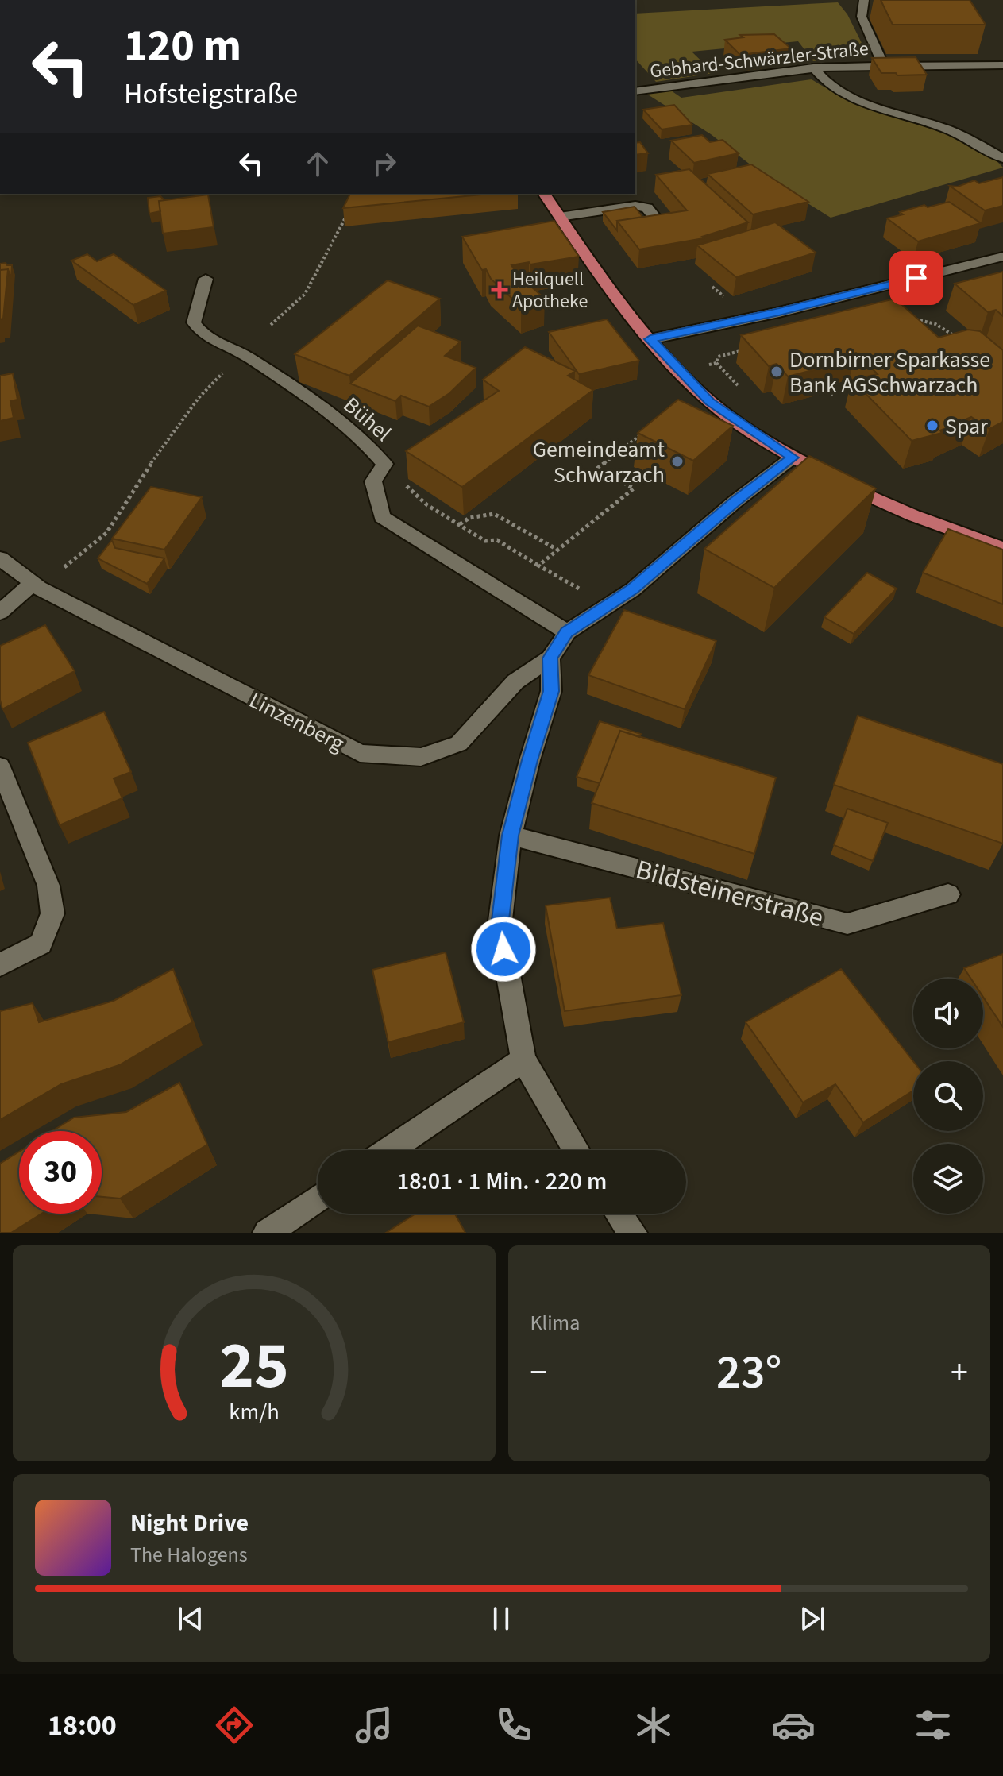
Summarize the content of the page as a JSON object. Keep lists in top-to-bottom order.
{
  "streets": {
    "street": [
      "Gebhard-Schwärzler-Straße",
      "Bühel",
      "Linzenberg",
      "Bildsteinerstraße"
    ]
  },
  "places": {
    "health": ["Heilquell Apotheke"],
    "other": ["Dornbirner Sparkasse Bank AGSchwarzach", "Spar", "Gemeindeamt Schwarzach"]
  },
  "page": {
    "turn": ["120 m", "Hofsteigstraße"],
    "limit": "30",
    "trip": "18:01 · 1 Min. · 220 m",
    "tile": "Klima",
    "heat": ["−", "23°", "+"],
    "song": ["Night Drive", "The Halogens"],
    "tabs": "18:00",
    "gauge": ["25", "km/h"]
  }
}
